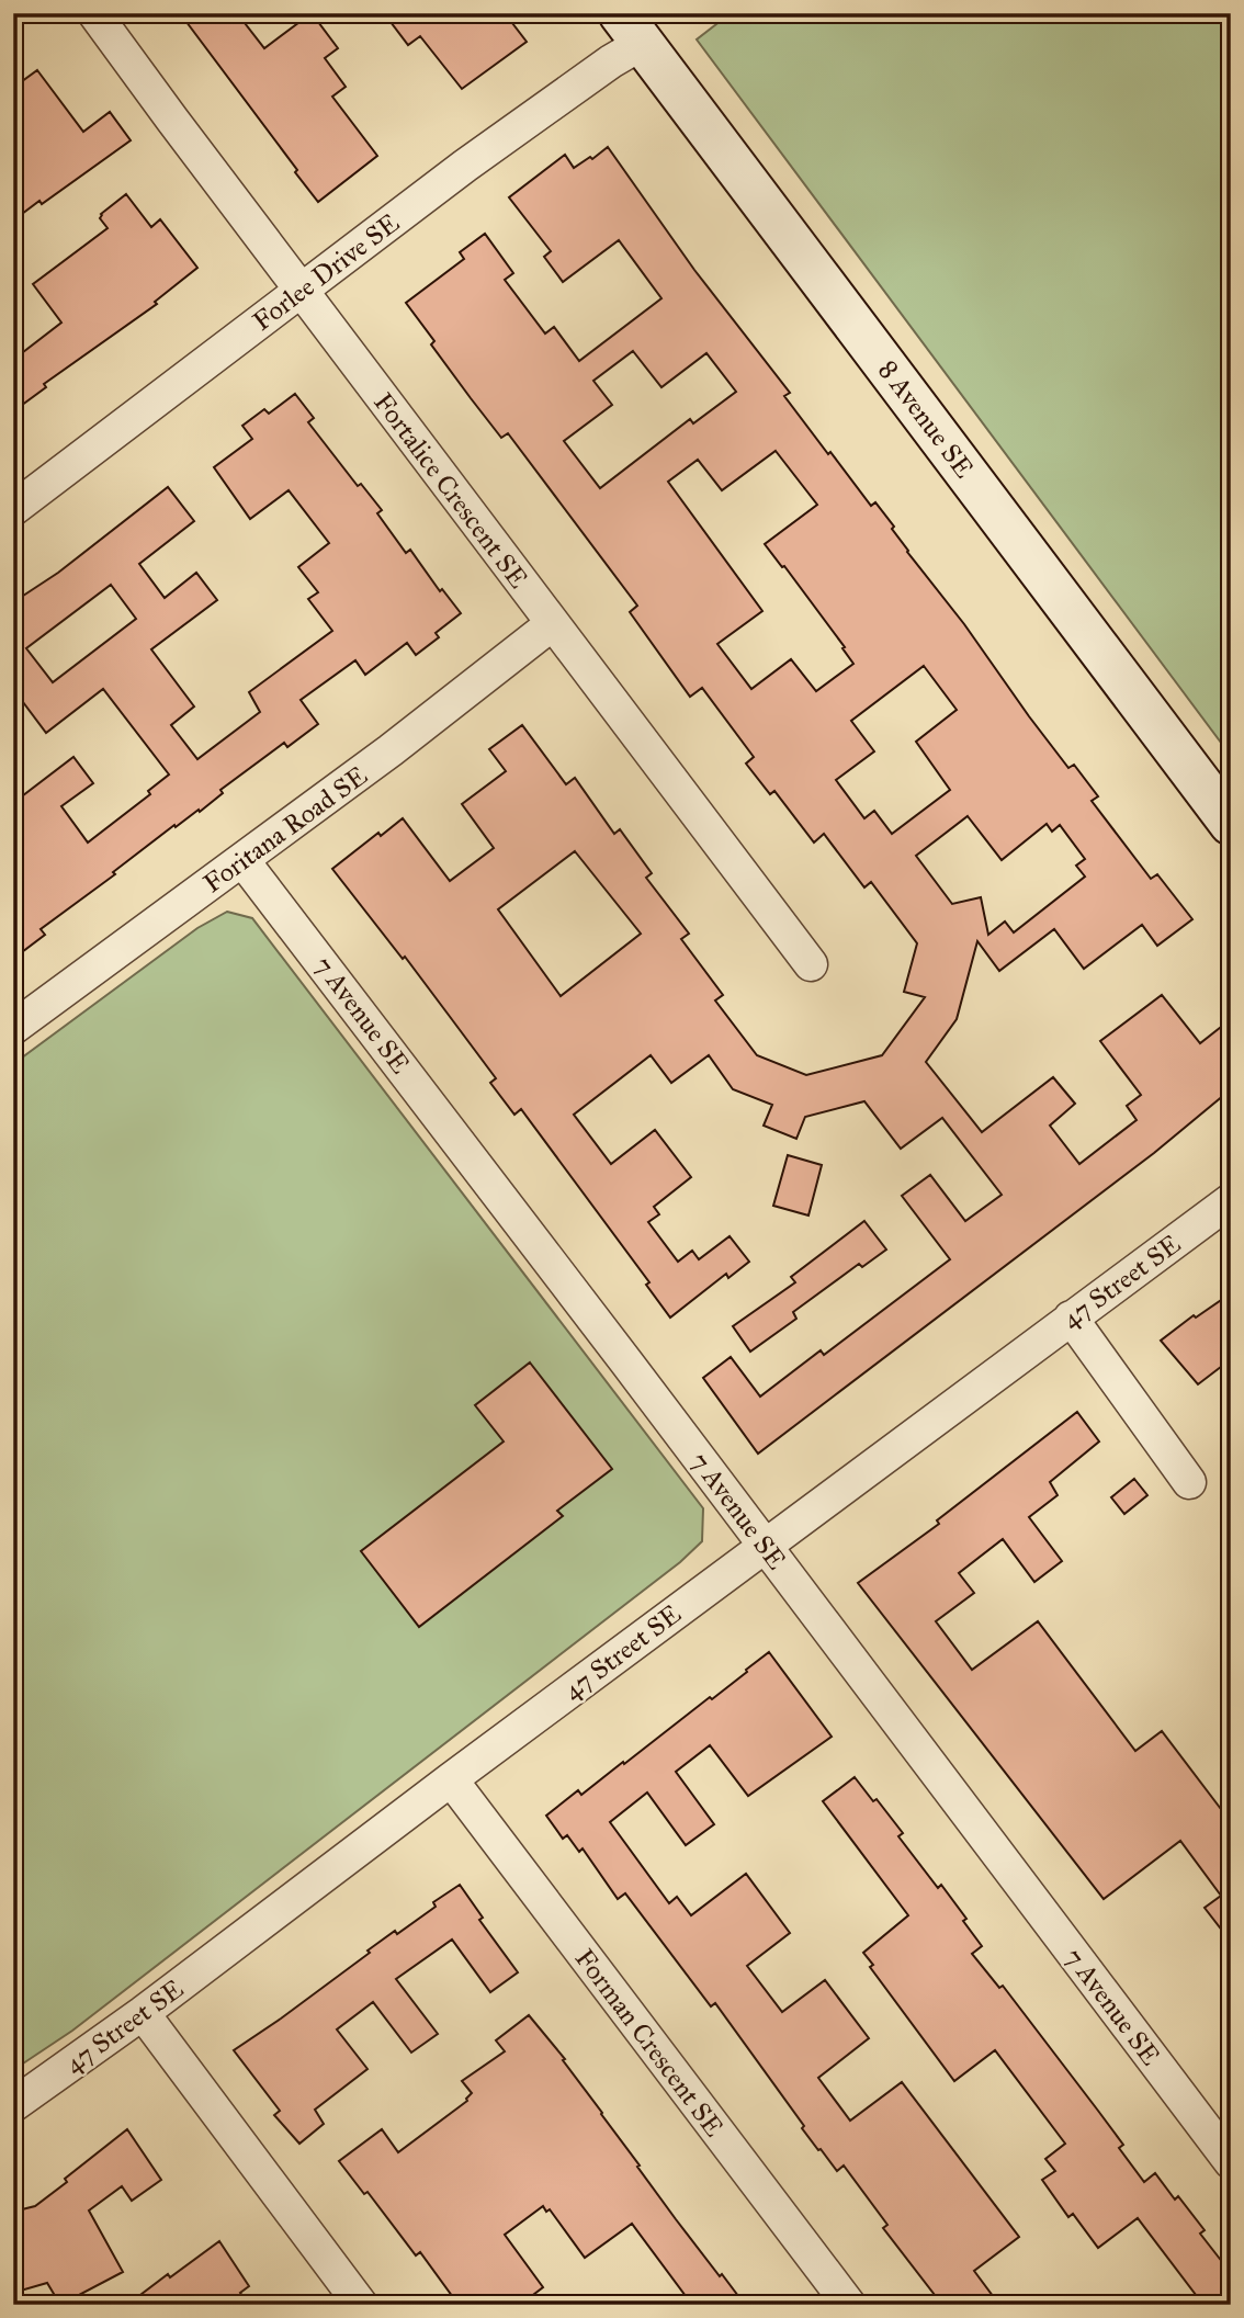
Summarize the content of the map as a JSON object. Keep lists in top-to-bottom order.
{
  "streets": {
    "street": [
      "Forlee Drive SE",
      "8 Avenue SE",
      "Fortalice Crescent SE",
      "Foritana Road SE",
      "7 Avenue SE",
      "47 Street SE",
      "Forman Crescent SE"
    ]
  },
  "crossings": [
    ["Forlee Drive SE", "8 Avenue SE"],
    ["Forlee Drive SE", "Fortalice Crescent SE"],
    ["Fortalice Crescent SE", "Foritana Road SE"],
    ["Foritana Road SE", "7 Avenue SE"],
    ["7 Avenue SE", "47 Street SE"],
    ["47 Street SE", "Forman Crescent SE"]
  ]
}
